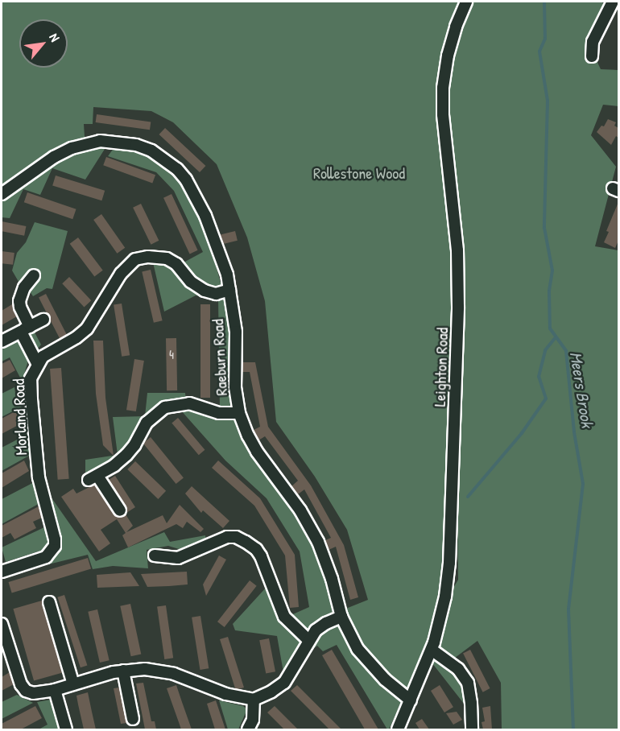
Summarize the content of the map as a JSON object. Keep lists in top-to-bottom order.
{
  "streets": {
    "street": ["Raeburn Road", "Leighton Road", "Morland Road"]
  },
  "crossings": [
    ["Raeburn Road", "Leighton Road"],
    ["Raeburn Road", "Morland Road"]
  ],
  "water": ["Meers Brook"],
  "parks": ["Rollestone Wood"],
  "house_numbers": ["4"],
  "north": "top right"
}
